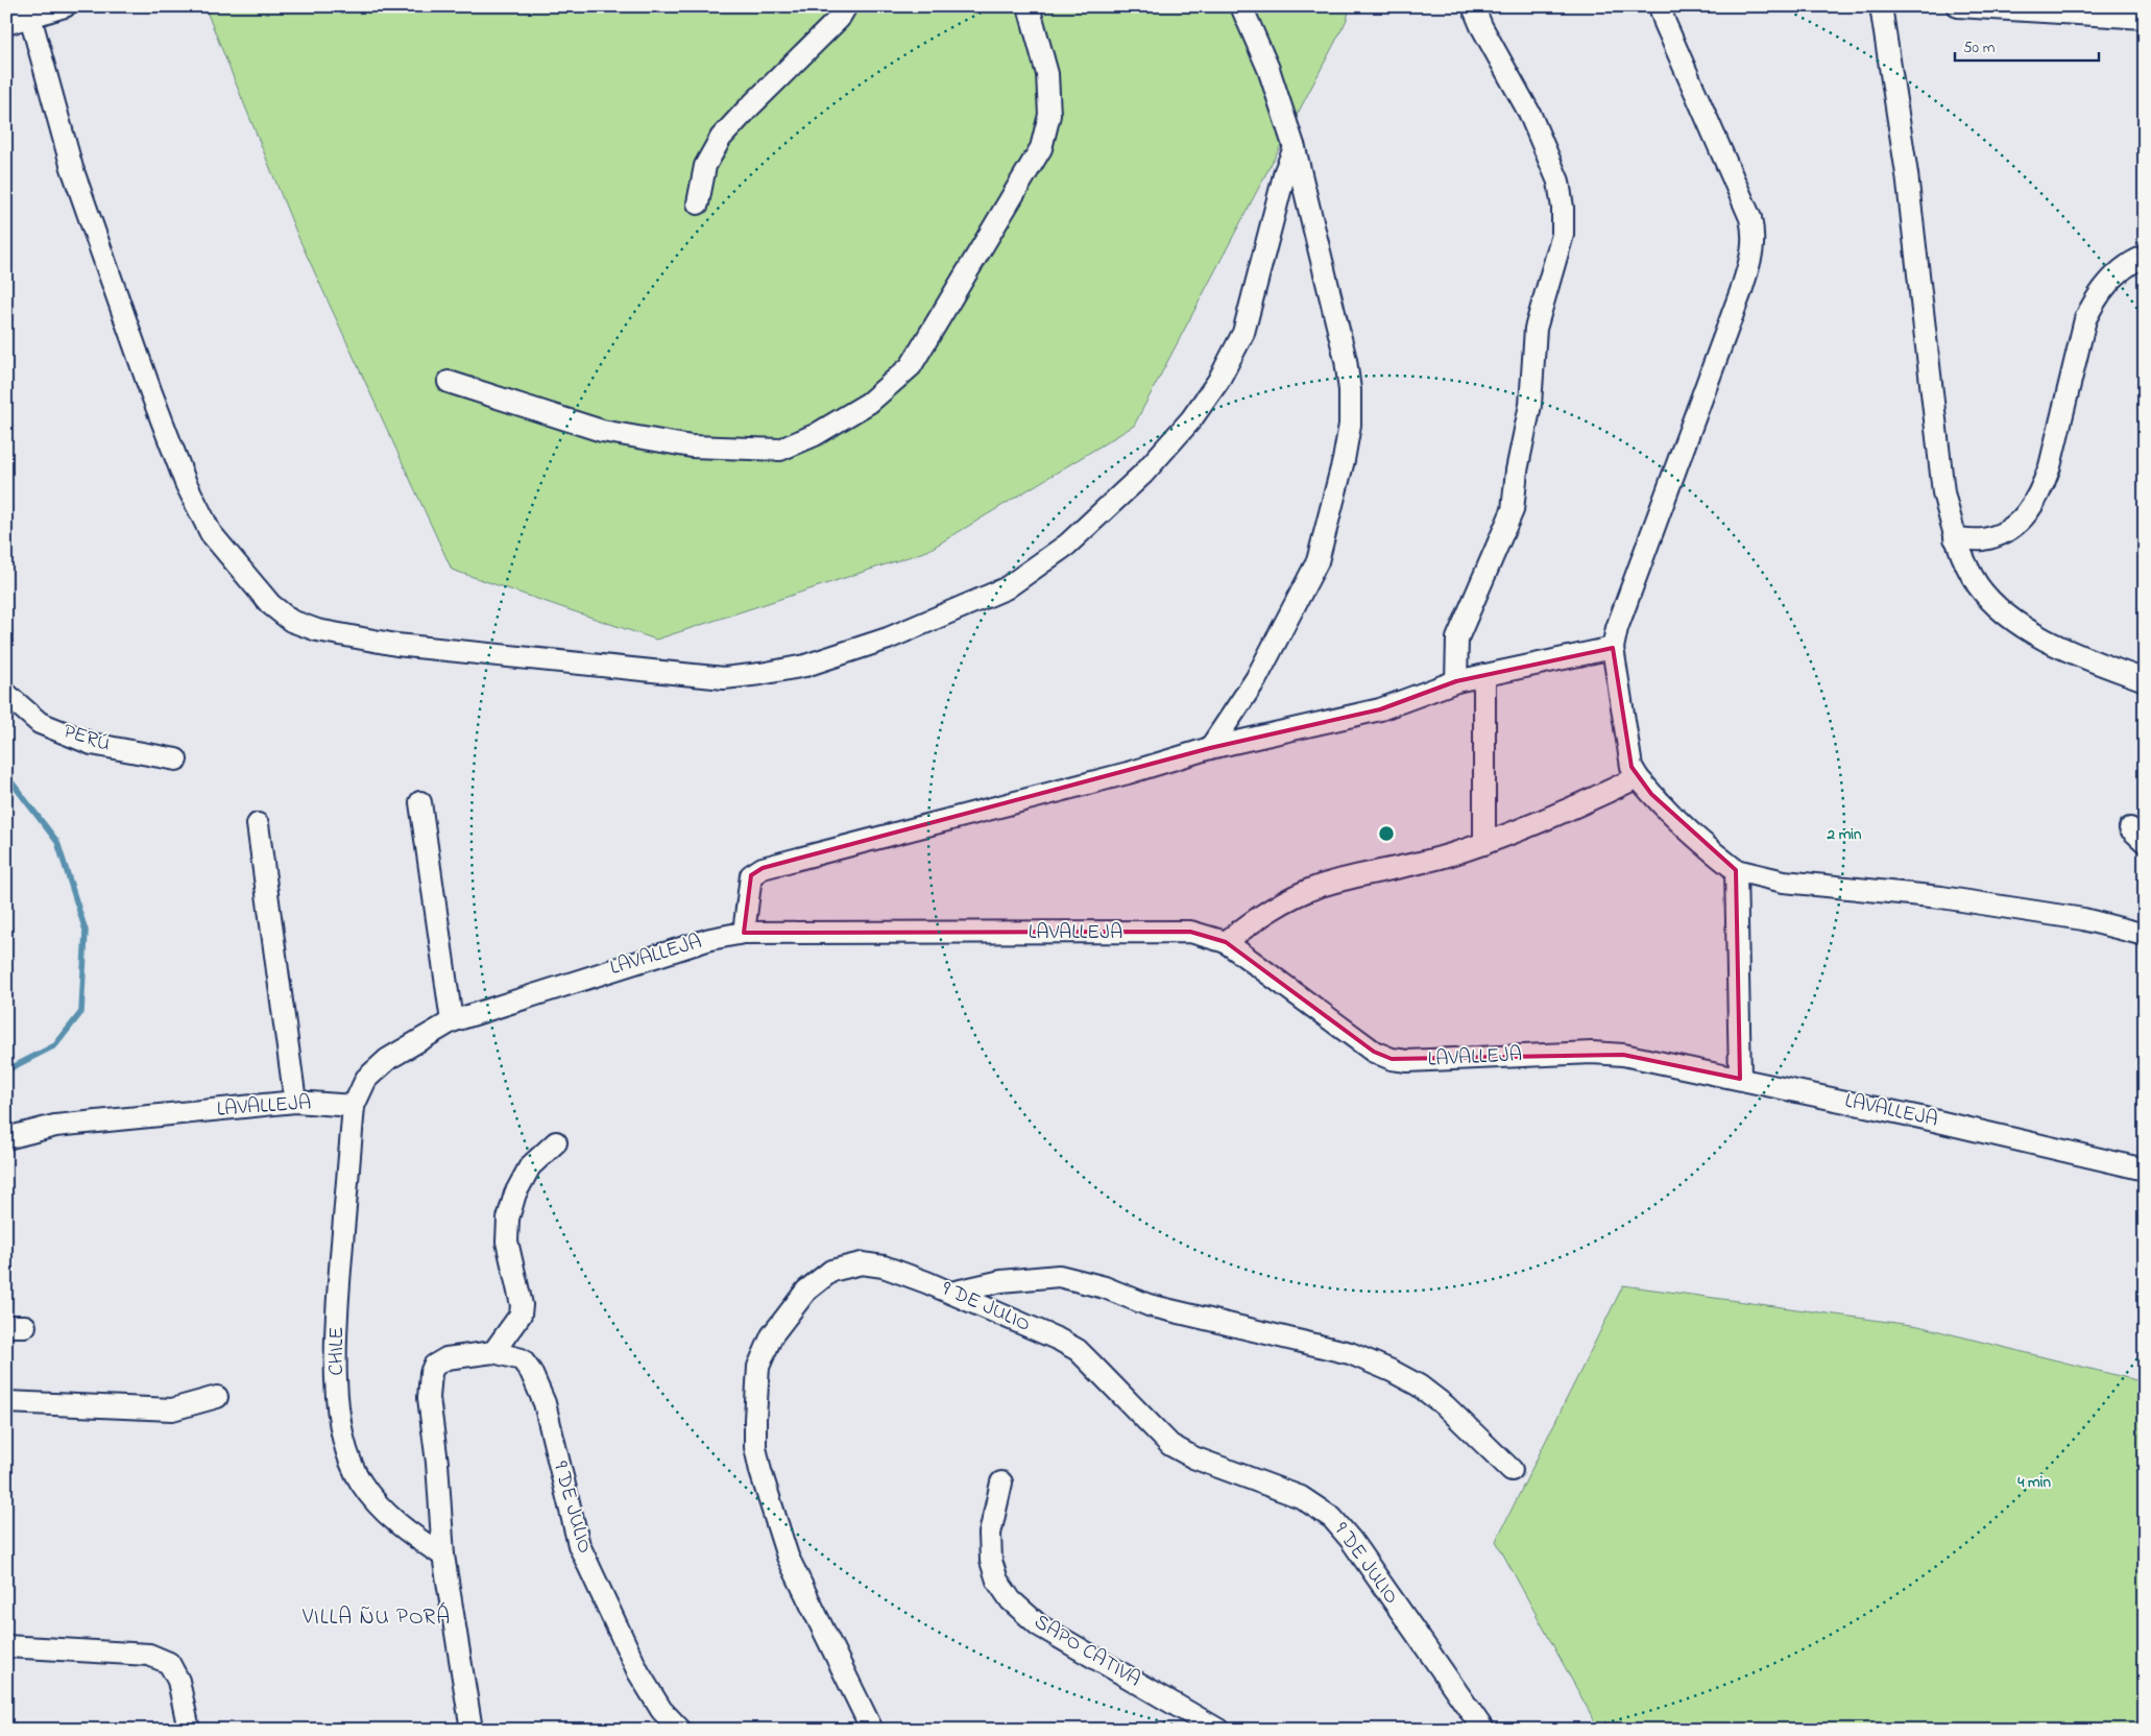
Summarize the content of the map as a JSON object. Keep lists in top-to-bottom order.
{
  "streets": {
    "street": [
      "PERÚ",
      "LAVALLEJA",
      "9 DE JULIO",
      "CHILE",
      "SAPO CATIVA"
    ]
  },
  "crossings": [
    ["LAVALLEJA", "CHILE"],
    ["9 DE JULIO", "CHILE"]
  ],
  "districts": ["VILLA ÑU PORÁ"],
  "scale_bar": "50 m",
  "rings": ["2 min", "4 min"]
}
